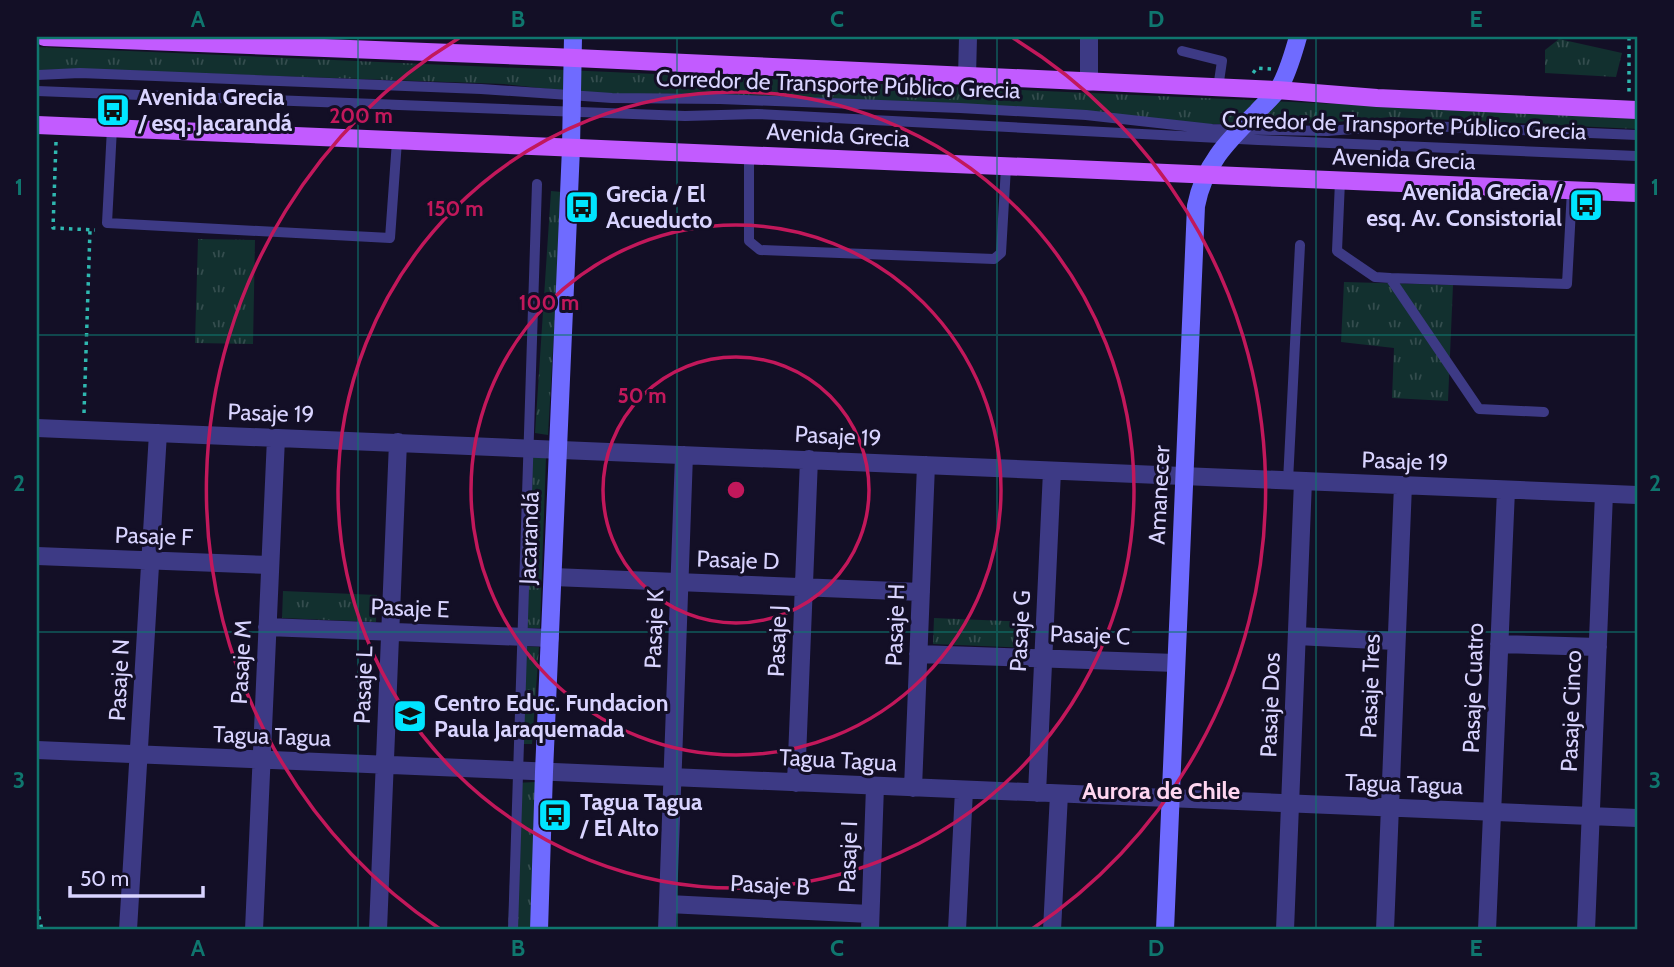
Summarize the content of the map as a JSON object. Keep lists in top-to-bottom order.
{
  "streets": {
    "main road": ["Avenida Grecia"],
    "street": [
      "Pasaje 19",
      "Amanecer",
      "Pasaje F",
      "Jacarandá",
      "Pasaje D",
      "Pasaje E",
      "Pasaje H",
      "Pasaje K",
      "Pasaje G",
      "Pasaje C",
      "Pasaje J",
      "Pasaje M",
      "Pasaje N",
      "Pasaje L",
      "Pasaje Tres",
      "Pasaje Cuatro",
      "Pasaje Dos",
      "Pasaje Cinco",
      "Tagua Tagua",
      "Pasaje I",
      "Pasaje B"
    ],
    "lane": ["Corredor de Transporte Público Grecia"]
  },
  "crossings": [
    ["Corredor de Transporte Público Grecia", "Amanecer"],
    ["Corredor de Transporte Público Grecia", "Jacarandá"],
    ["Avenida Grecia", "Amanecer"],
    ["Avenida Grecia", "Jacarandá"],
    ["Pasaje 19", "Amanecer"],
    ["Pasaje 19", "Jacarandá"],
    ["Pasaje 19", "Pasaje H"],
    ["Pasaje 19", "Pasaje K"],
    ["Pasaje 19", "Pasaje G"],
    ["Pasaje 19", "Pasaje J"],
    ["Pasaje 19", "Pasaje M"],
    ["Pasaje 19", "Pasaje N"],
    ["Pasaje 19", "Pasaje L"],
    ["Pasaje 19", "Pasaje Tres"],
    ["Pasaje 19", "Pasaje Cuatro"],
    ["Pasaje 19", "Pasaje Dos"],
    ["Pasaje 19", "Pasaje Cinco"],
    ["Amanecer", "Pasaje C"],
    ["Amanecer", "Tagua Tagua"],
    ["Pasaje F", "Pasaje M"],
    ["Pasaje F", "Pasaje N"],
    ["Jacarandá", "Pasaje D"],
    ["Jacarandá", "Pasaje E"],
    ["Jacarandá", "Tagua Tagua"],
    ["Pasaje D", "Pasaje H"],
    ["Pasaje D", "Pasaje K"],
    ["Pasaje D", "Pasaje J"],
    ["Pasaje E", "Pasaje M"],
    ["Pasaje E", "Pasaje L"],
    ["Pasaje H", "Pasaje C"],
    ["Pasaje H", "Tagua Tagua"],
    ["Pasaje K", "Tagua Tagua"],
    ["Pasaje K", "Pasaje B"],
    ["Pasaje G", "Pasaje C"],
    ["Pasaje G", "Tagua Tagua"],
    ["Pasaje J", "Tagua Tagua"],
    ["Pasaje M", "Tagua Tagua"],
    ["Pasaje N", "Tagua Tagua"],
    ["Pasaje L", "Tagua Tagua"],
    ["Pasaje Tres", "Tagua Tagua"],
    ["Pasaje Cuatro", "Tagua Tagua"],
    ["Pasaje Dos", "Tagua Tagua"],
    ["Pasaje Cinco", "Tagua Tagua"],
    ["Tagua Tagua", "Pasaje I"],
    ["Pasaje I", "Pasaje B"]
  ],
  "districts": ["Aurora de Chile"],
  "places": {
    "bus stop": [
      "Avenida Grecia / esq. Jacarandá",
      "Avenida Grecia / esq. Av. Consistorial",
      "Grecia / El Acueducto",
      "Tagua Tagua / El Alto"
    ],
    "school or university": ["Centro Educ. Fundacion Paula Jaraquemada"]
  },
  "scale_bar": "50 m",
  "grid": {
    "columns": [
      "A",
      "B",
      "C",
      "D",
      "E"
    ],
    "rows": ["1", "2", "3"]
  },
  "rings": [
    "200 m",
    "150 m",
    "100 m",
    "50 m"
  ]
}
